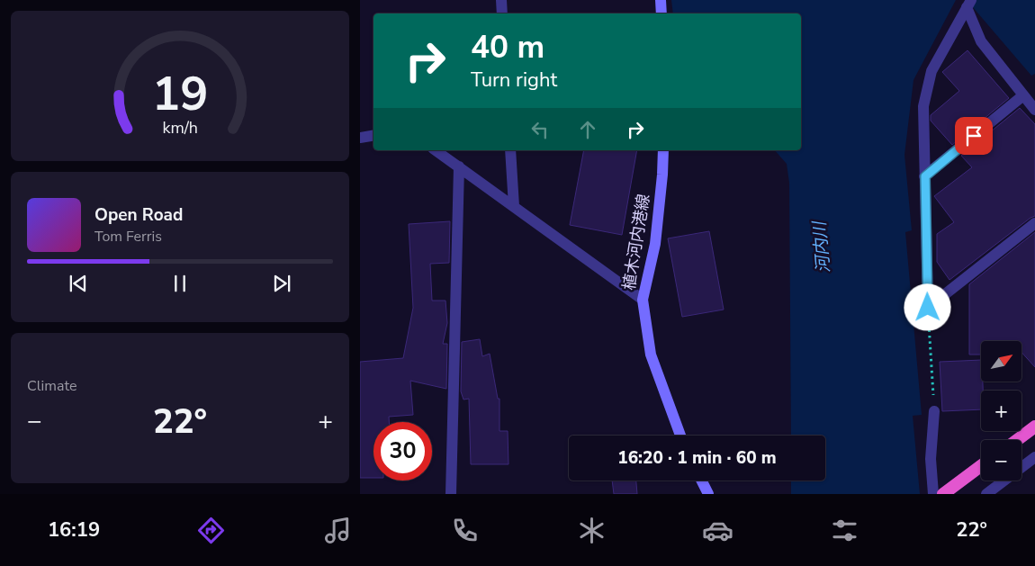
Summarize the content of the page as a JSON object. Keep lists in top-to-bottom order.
{
  "streets": {
    "main road": ["植木河内港線"]
  },
  "water": ["河内川"],
  "north": "top right",
  "page": {
    "turn": ["40 m", "Turn right"],
    "song": ["Open Road", "Tom Ferris"],
    "tile": "Climate",
    "map_buttons": ["+", "−"],
    "heat": ["−", "22°", "+"],
    "limit": "30",
    "trip": "16:20 · 1 min · 60 m",
    "tabs": ["16:19", "22°"],
    "gauge": ["19", "km/h"]
  }
}
